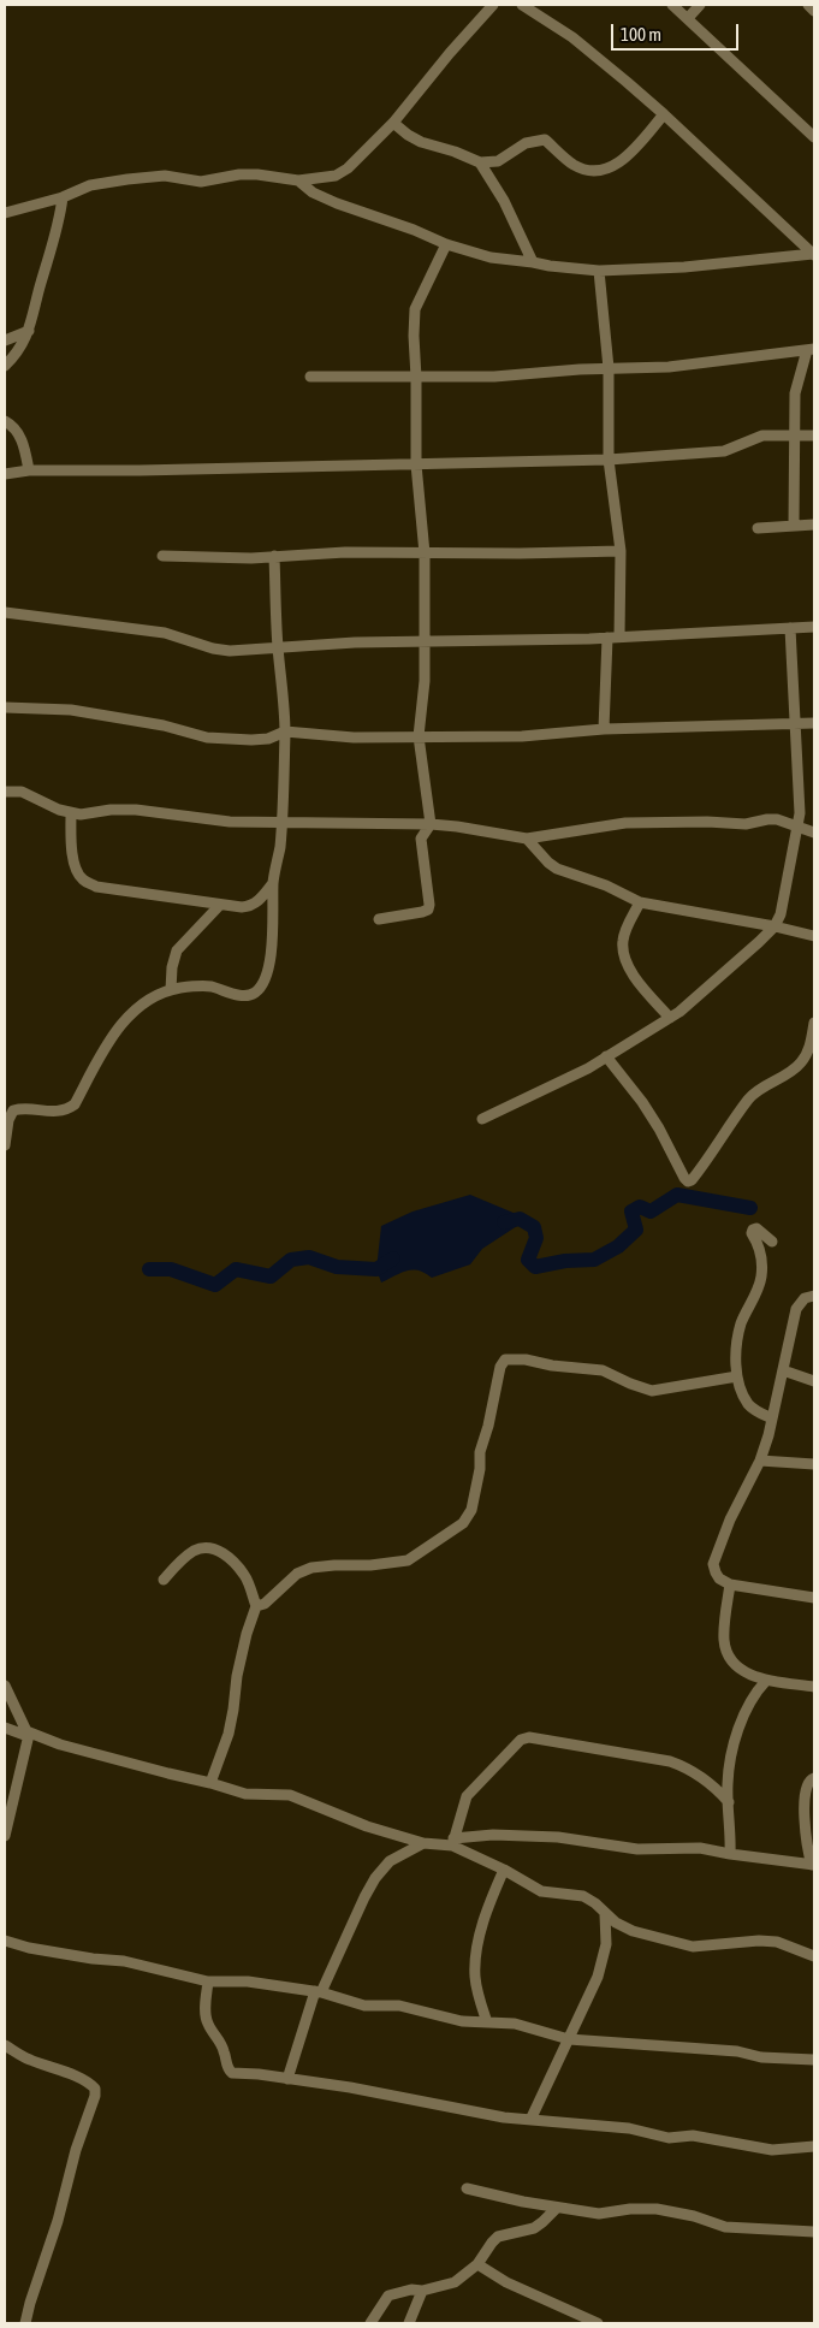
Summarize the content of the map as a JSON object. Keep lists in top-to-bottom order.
{
  "scale_bar": "100 m"
}
